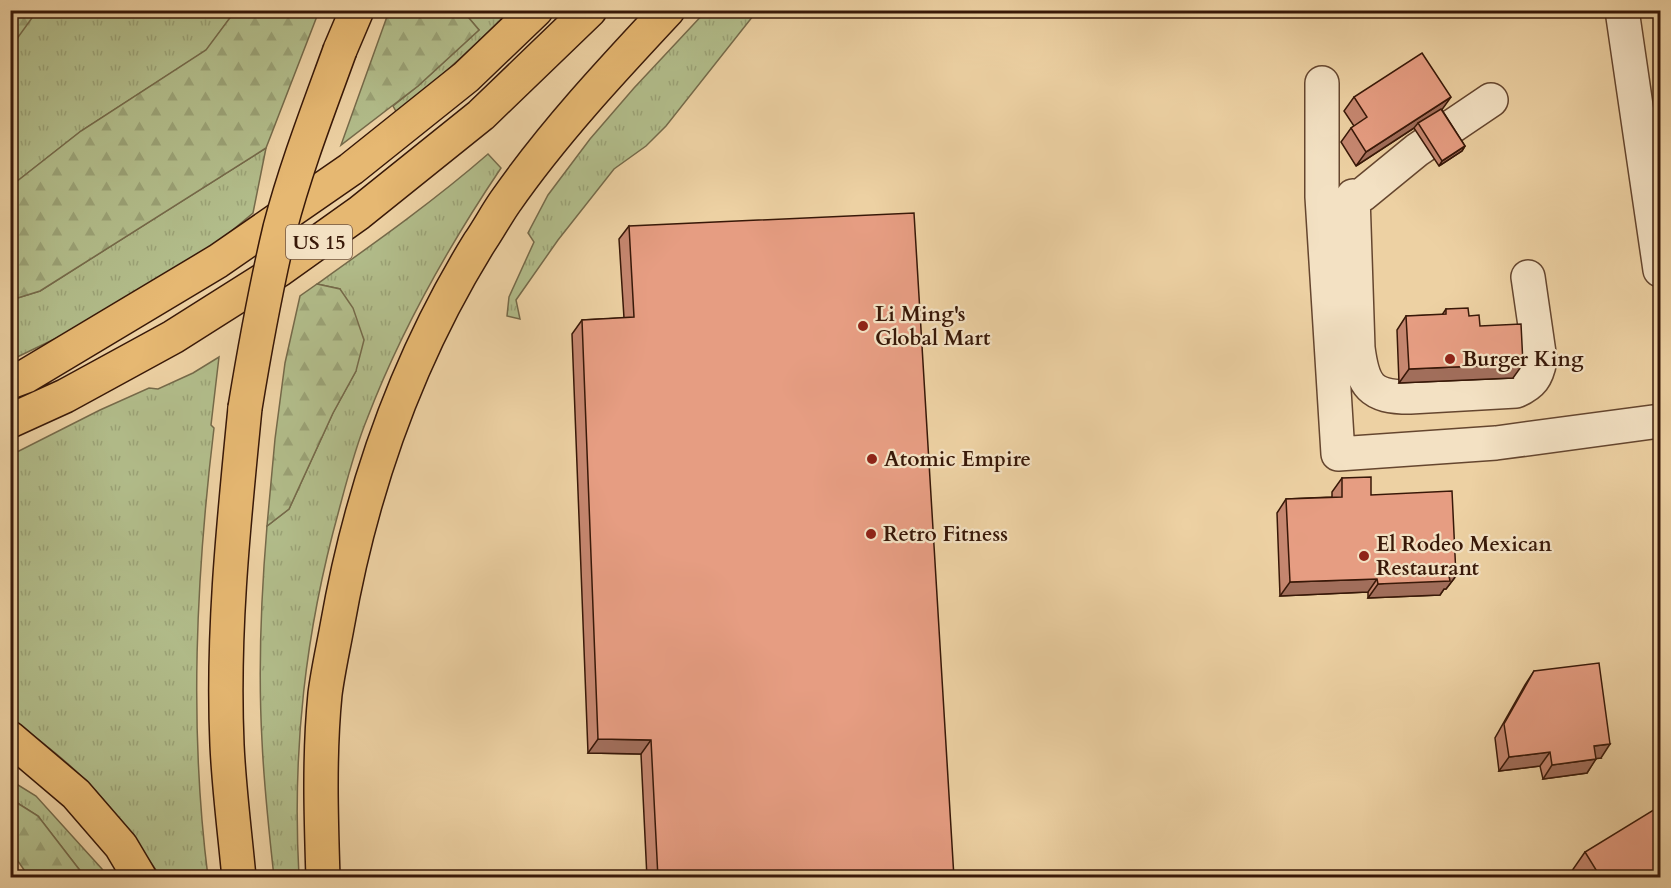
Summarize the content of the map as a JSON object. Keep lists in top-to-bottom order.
{
  "streets": {
    "highway": ["US 15"]
  },
  "places": [
    "Li Ming's Global Mart",
    "Burger King",
    "Atomic Empire",
    "Retro Fitness",
    "El Rodeo Mexican Restaurant"
  ]
}
